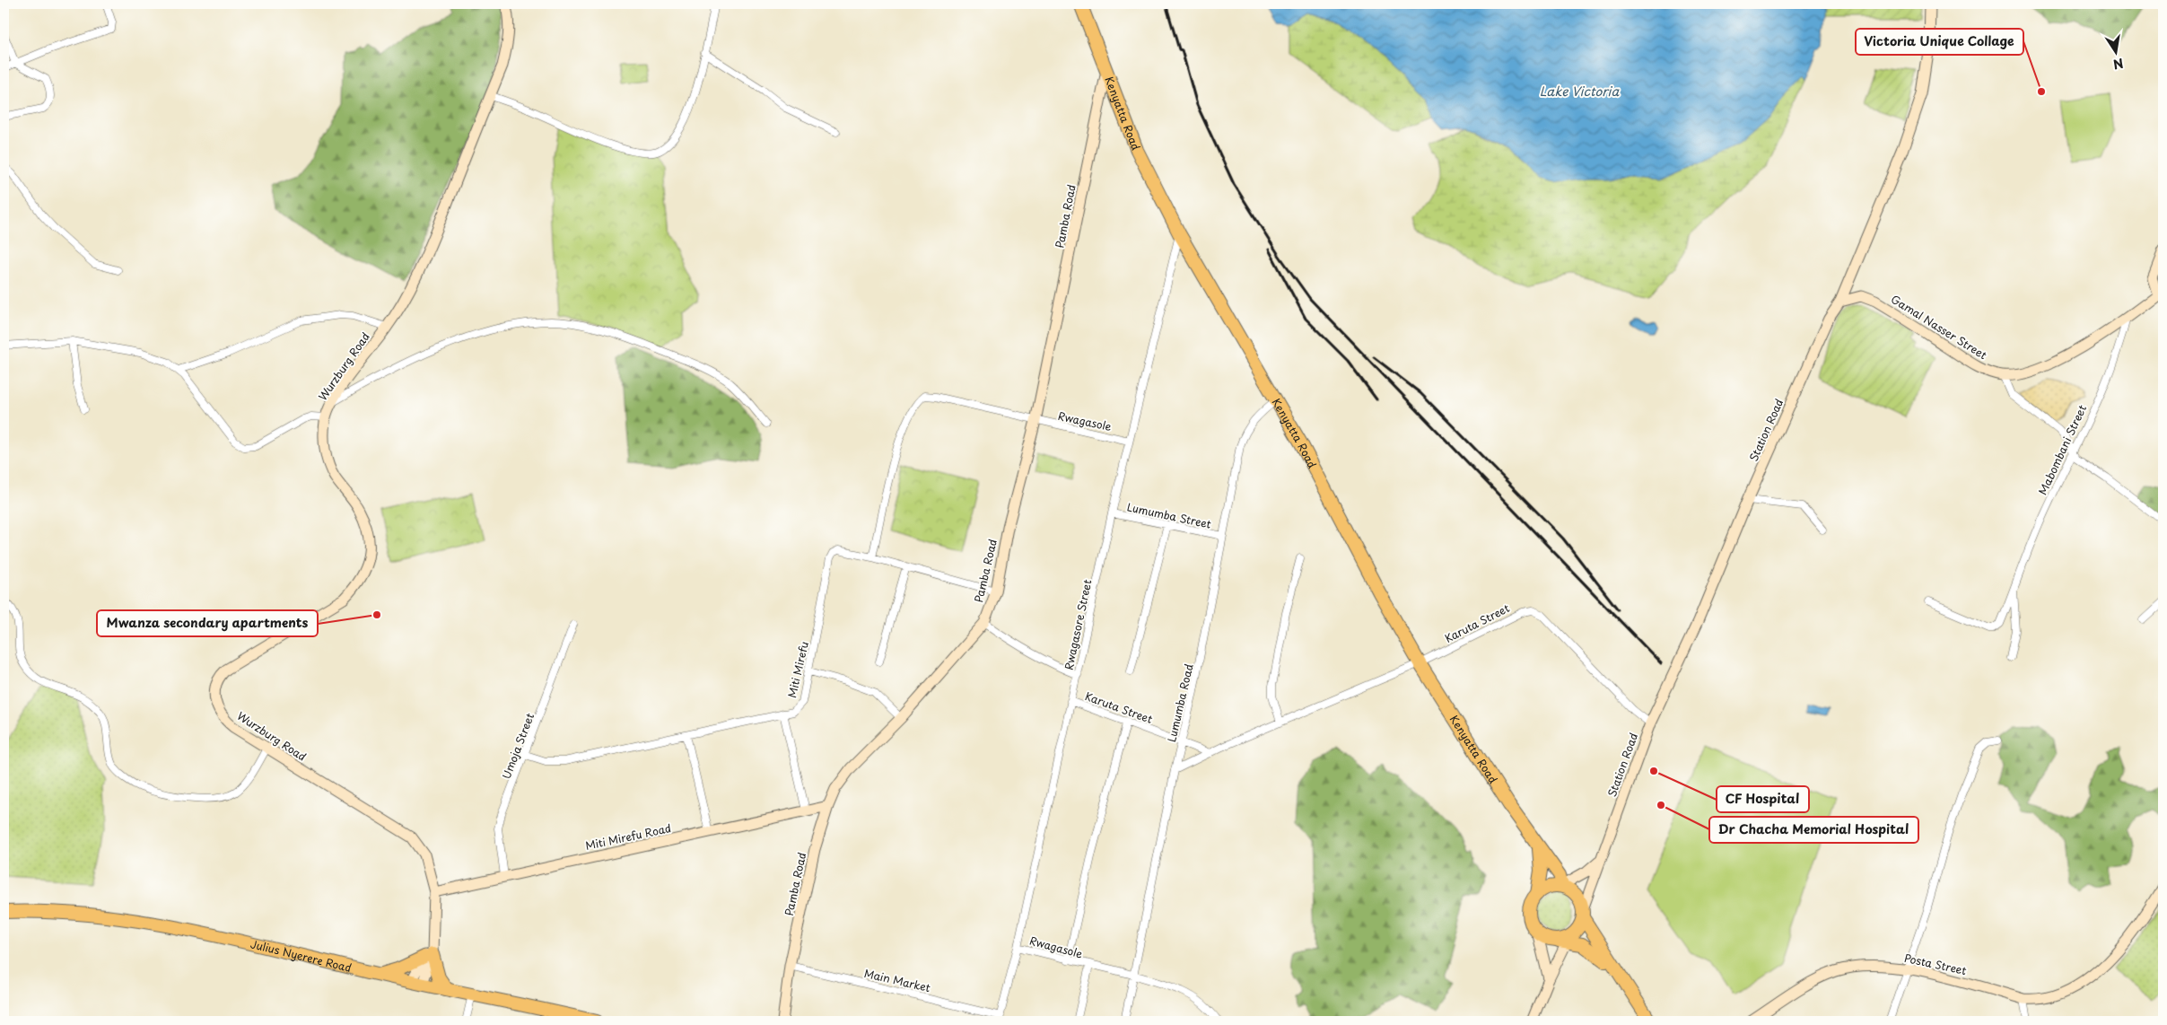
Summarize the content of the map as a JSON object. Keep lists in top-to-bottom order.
{
  "streets": {
    "highway": ["Kenyatta Road", "Julius Nyerere Road"],
    "main road": [
      "Pamba Road",
      "Gamal Nasser Street",
      "Wurzburg Road",
      "Station Road",
      "Miti Mirefu Road",
      "Posta Street"
    ],
    "street": [
      "Rwagasole",
      "Mabombani Street",
      "Lumumba Street",
      "Karuta Street",
      "Rwagasore Street",
      "Miti Mirefu",
      "Lumumba Road",
      "Umoja Street",
      "Main Market"
    ]
  },
  "crossings": [
    ["Kenyatta Road", "Pamba Road"],
    ["Kenyatta Road", "Station Road"],
    ["Kenyatta Road", "Karuta Street"],
    ["Kenyatta Road", "Rwagasore Street"],
    ["Kenyatta Road", "Lumumba Road"],
    ["Pamba Road", "Rwagasole"],
    ["Pamba Road", "Miti Mirefu"],
    ["Pamba Road", "Miti Mirefu Road"],
    ["Pamba Road", "Main Market"],
    ["Gamal Nasser Street", "Station Road"],
    ["Gamal Nasser Street", "Mabombani Street"],
    ["Wurzburg Road", "Miti Mirefu Road"],
    ["Wurzburg Road", "Julius Nyerere Road"],
    ["Rwagasole", "Rwagasore Street"],
    ["Rwagasole", "Miti Mirefu"],
    ["Rwagasole", "Lumumba Road"],
    ["Station Road", "Karuta Street"],
    ["Lumumba Street", "Rwagasore Street"],
    ["Lumumba Street", "Lumumba Road"],
    ["Karuta Street", "Rwagasore Street"],
    ["Karuta Street", "Lumumba Road"],
    ["Rwagasore Street", "Main Market"],
    ["Miti Mirefu", "Umoja Street"],
    ["Umoja Street", "Miti Mirefu Road"]
  ],
  "water": ["Lake Victoria"],
  "places": [
    "Victoria Unique Collage",
    "Mwanza secondary apartments",
    "CF Hospital",
    "Dr Chacha Memorial Hospital"
  ],
  "north": "bottom"
}
